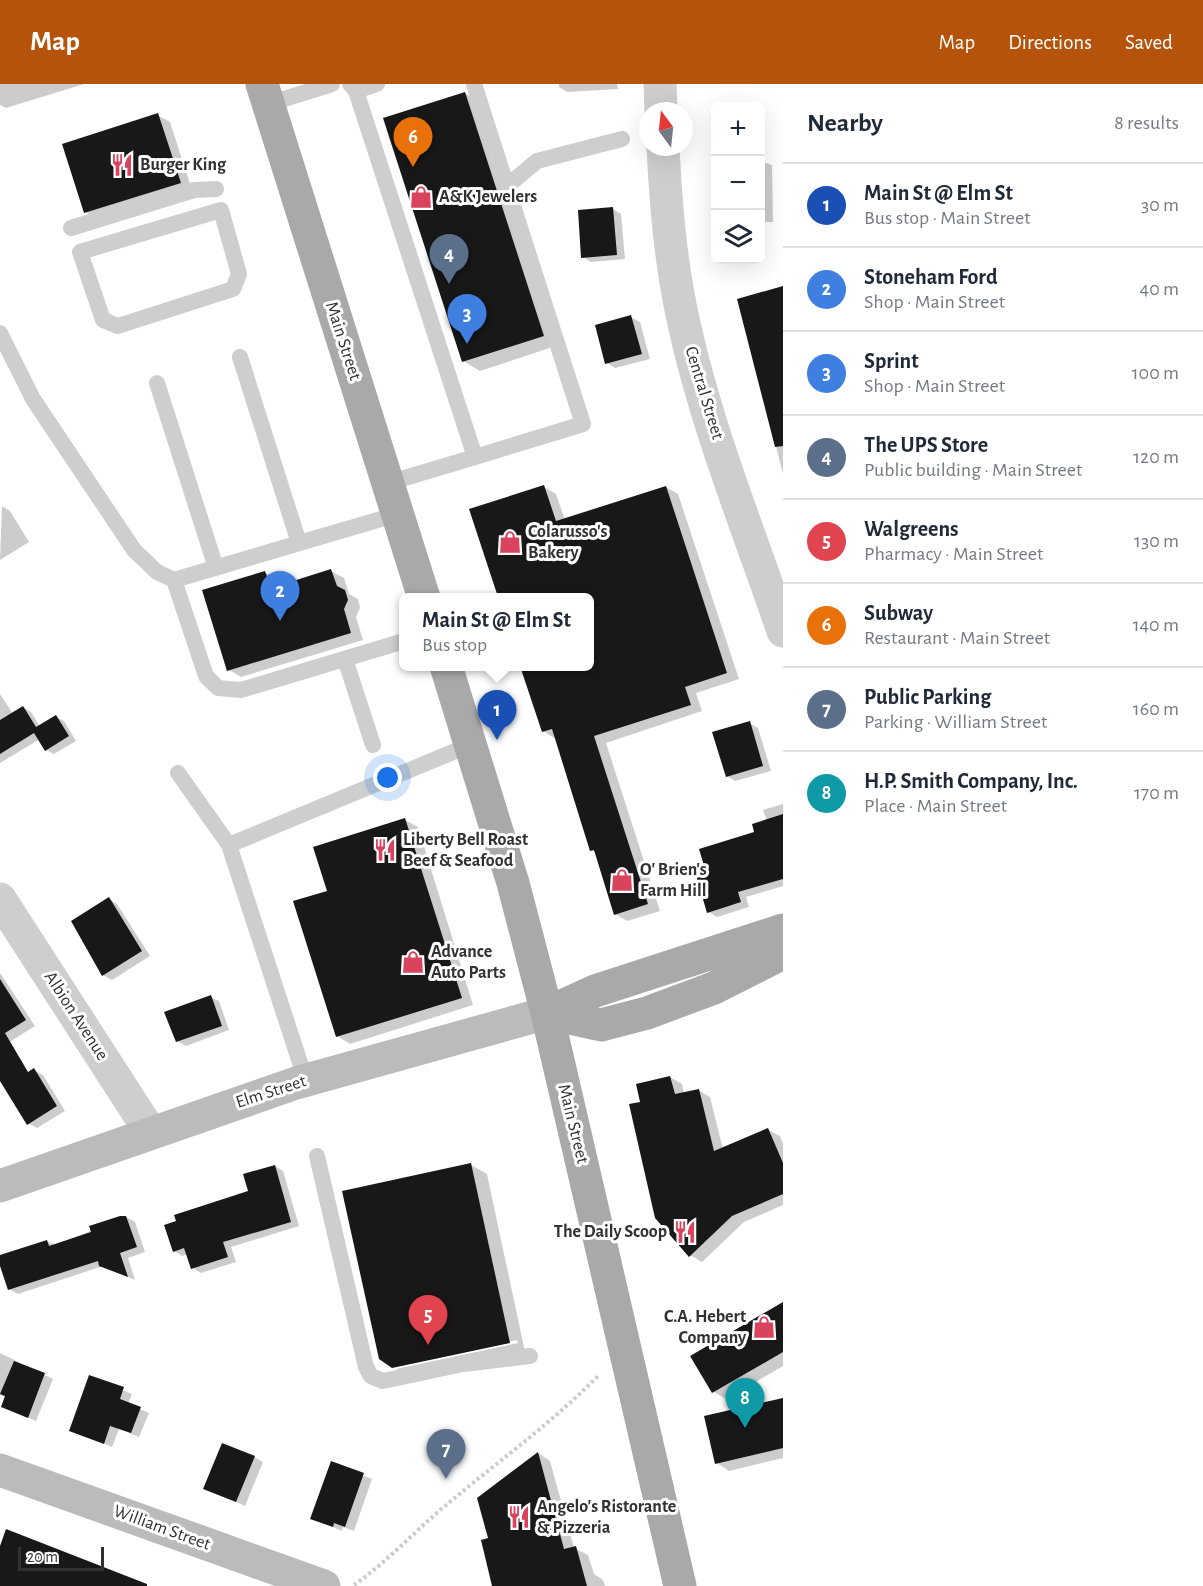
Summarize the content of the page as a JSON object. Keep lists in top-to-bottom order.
{
  "streets": {
    "main road": ["Main Street", "Elm Street", "William Street"],
    "street": ["Central Street", "Albion Avenue"]
  },
  "crossings": [
    ["Main Street", "Elm Street"],
    ["Albion Avenue", "Elm Street"]
  ],
  "places": {
    "restaurant": [
      "Burger King",
      "Liberty Bell Roast Beef & Seafood",
      "The Daily Scoop",
      "Angelo's Ristorante & Pizzeria"
    ],
    "shop": [
      "A&K Jewelers",
      "Colarusso's Bakery",
      "O' Brien's Farm Hill",
      "Advance Auto Parts",
      "C.A. Hebert Company"
    ]
  },
  "scale_bar": "20 m",
  "north": "top",
  "page": {
    "header": "Map",
    "nav": ["Map", "Directions", "Saved"],
    "heading": ["Nearby", "8 results"],
    "map_buttons": ["+", "−"],
    "pins": [
      "6",
      "4",
      "3",
      "2",
      "1",
      "5",
      "8",
      "7"
    ],
    "list": [
      {
        "mark": "1",
        "name": "Main St @ Elm St",
        "note": "Bus stop · Main Street",
        "value": "30 m"
      },
      {
        "mark": "2",
        "name": "Stoneham Ford",
        "note": "Shop · Main Street",
        "value": "40 m"
      },
      {
        "mark": "3",
        "name": "Sprint",
        "note": "Shop · Main Street",
        "value": "100 m"
      },
      {
        "mark": "4",
        "name": "The UPS Store",
        "note": "Public building · Main Street",
        "value": "120 m"
      },
      {
        "mark": "5",
        "name": "Walgreens",
        "note": "Pharmacy · Main Street",
        "value": "130 m"
      },
      {
        "mark": "6",
        "name": "Subway",
        "note": "Restaurant · Main Street",
        "value": "140 m"
      },
      {
        "mark": "7",
        "name": "Public Parking",
        "note": "Parking · William Street",
        "value": "160 m"
      },
      {
        "mark": "8",
        "name": "H.P. Smith Company, Inc.",
        "note": "Place · Main Street",
        "value": "170 m"
      }
    ],
    "popup": ["Main St @ Elm St", "Bus stop"],
    "scale": "20 m"
  }
}
